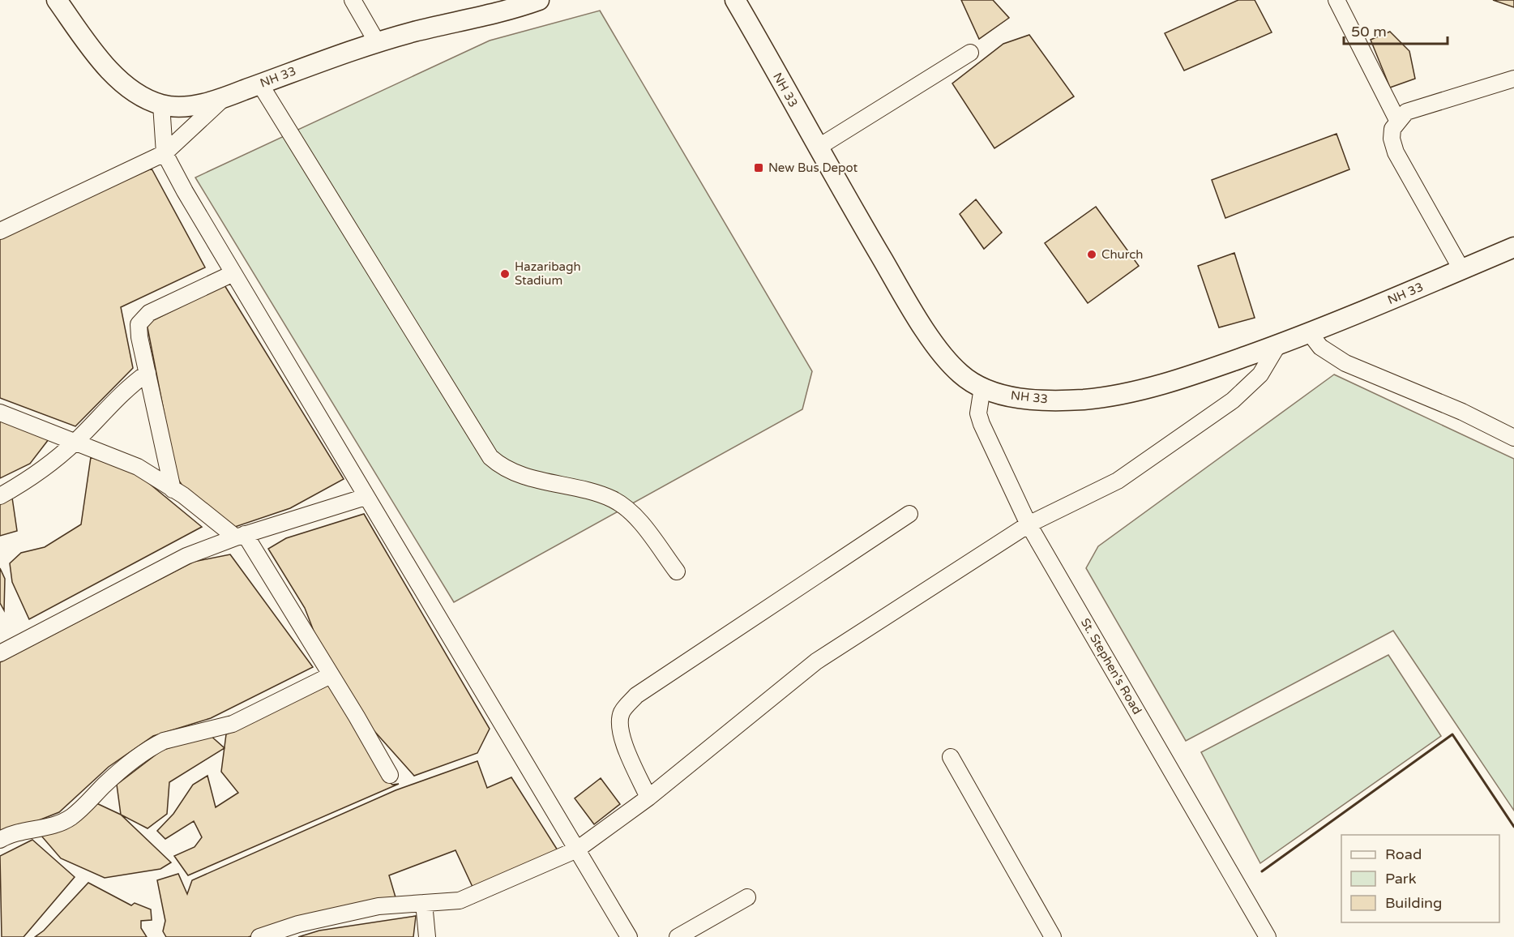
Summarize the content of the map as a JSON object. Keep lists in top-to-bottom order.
{
  "streets": {
    "main road": ["NH 33"],
    "street": ["St. Stephen's Road"]
  },
  "crossings": [
    ["NH 33", "St. Stephen's Road"]
  ],
  "places": {
    "transit": ["New Bus Depot"],
    "other": ["Church", "Hazaribagh Stadium"]
  },
  "legend": ["Road", "Park", "Building"],
  "scale_bar": "50 m"
}
